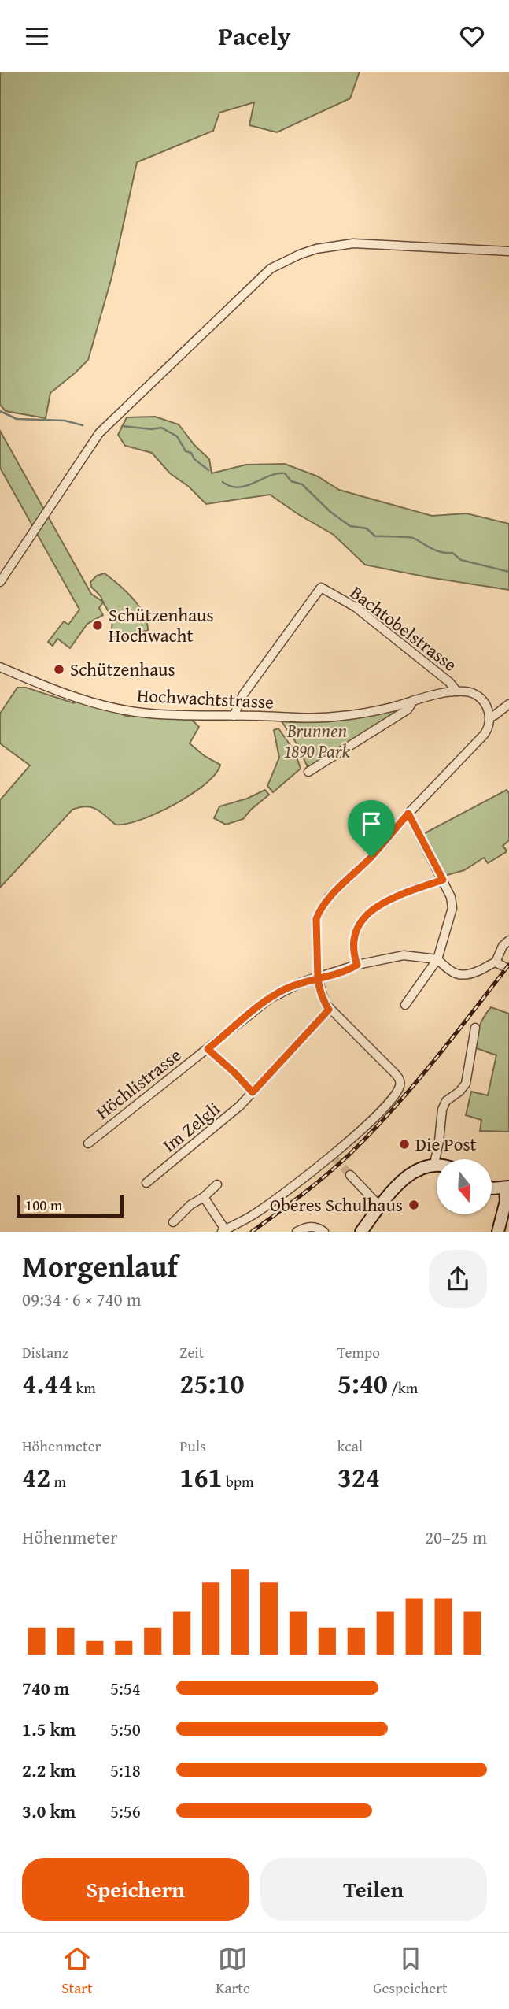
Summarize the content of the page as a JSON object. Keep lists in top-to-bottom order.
{
  "streets": {
    "street": [
      "Bachtobelstrasse",
      "Hochwachtstrasse",
      "Höchlistrasse",
      "Im Zelgli"
    ]
  },
  "crossings": [
    ["Bachtobelstrasse", "Hochwachtstrasse"]
  ],
  "parks": ["Brunnen 1890 Park"],
  "places": [
    "Schützenhaus Hochwacht",
    "Schützenhaus",
    "Die Post",
    "Oberes Schulhaus"
  ],
  "scale_bar": "100 m",
  "north": "bottom",
  "page": {
    "header": "Pacely",
    "scale": "100 m",
    "heading": ["Morgenlauf", "09:34 · 6 × 740 m"],
    "stats": [
      ["Distanz", "4.44 km"],
      ["Zeit", "25:10"],
      ["Tempo", "5:40 /km"],
      ["Höhenmeter", "42 m"],
      ["Puls", "161 bpm"],
      ["kcal", "324"]
    ],
    "chart": ["Höhenmeter", "20–25 m"],
    "list": [
      {
        "name": "740 m",
        "note": "5:54"
      },
      {
        "name": "1.5 km",
        "note": "5:50"
      },
      {
        "name": "2.2 km",
        "note": "5:18"
      },
      {
        "name": "3.0 km",
        "note": "5:56"
      }
    ],
    "buttons": ["Speichern", "Teilen"],
    "tabs": ["Start", "Karte", "Gespeichert"]
  }
}
